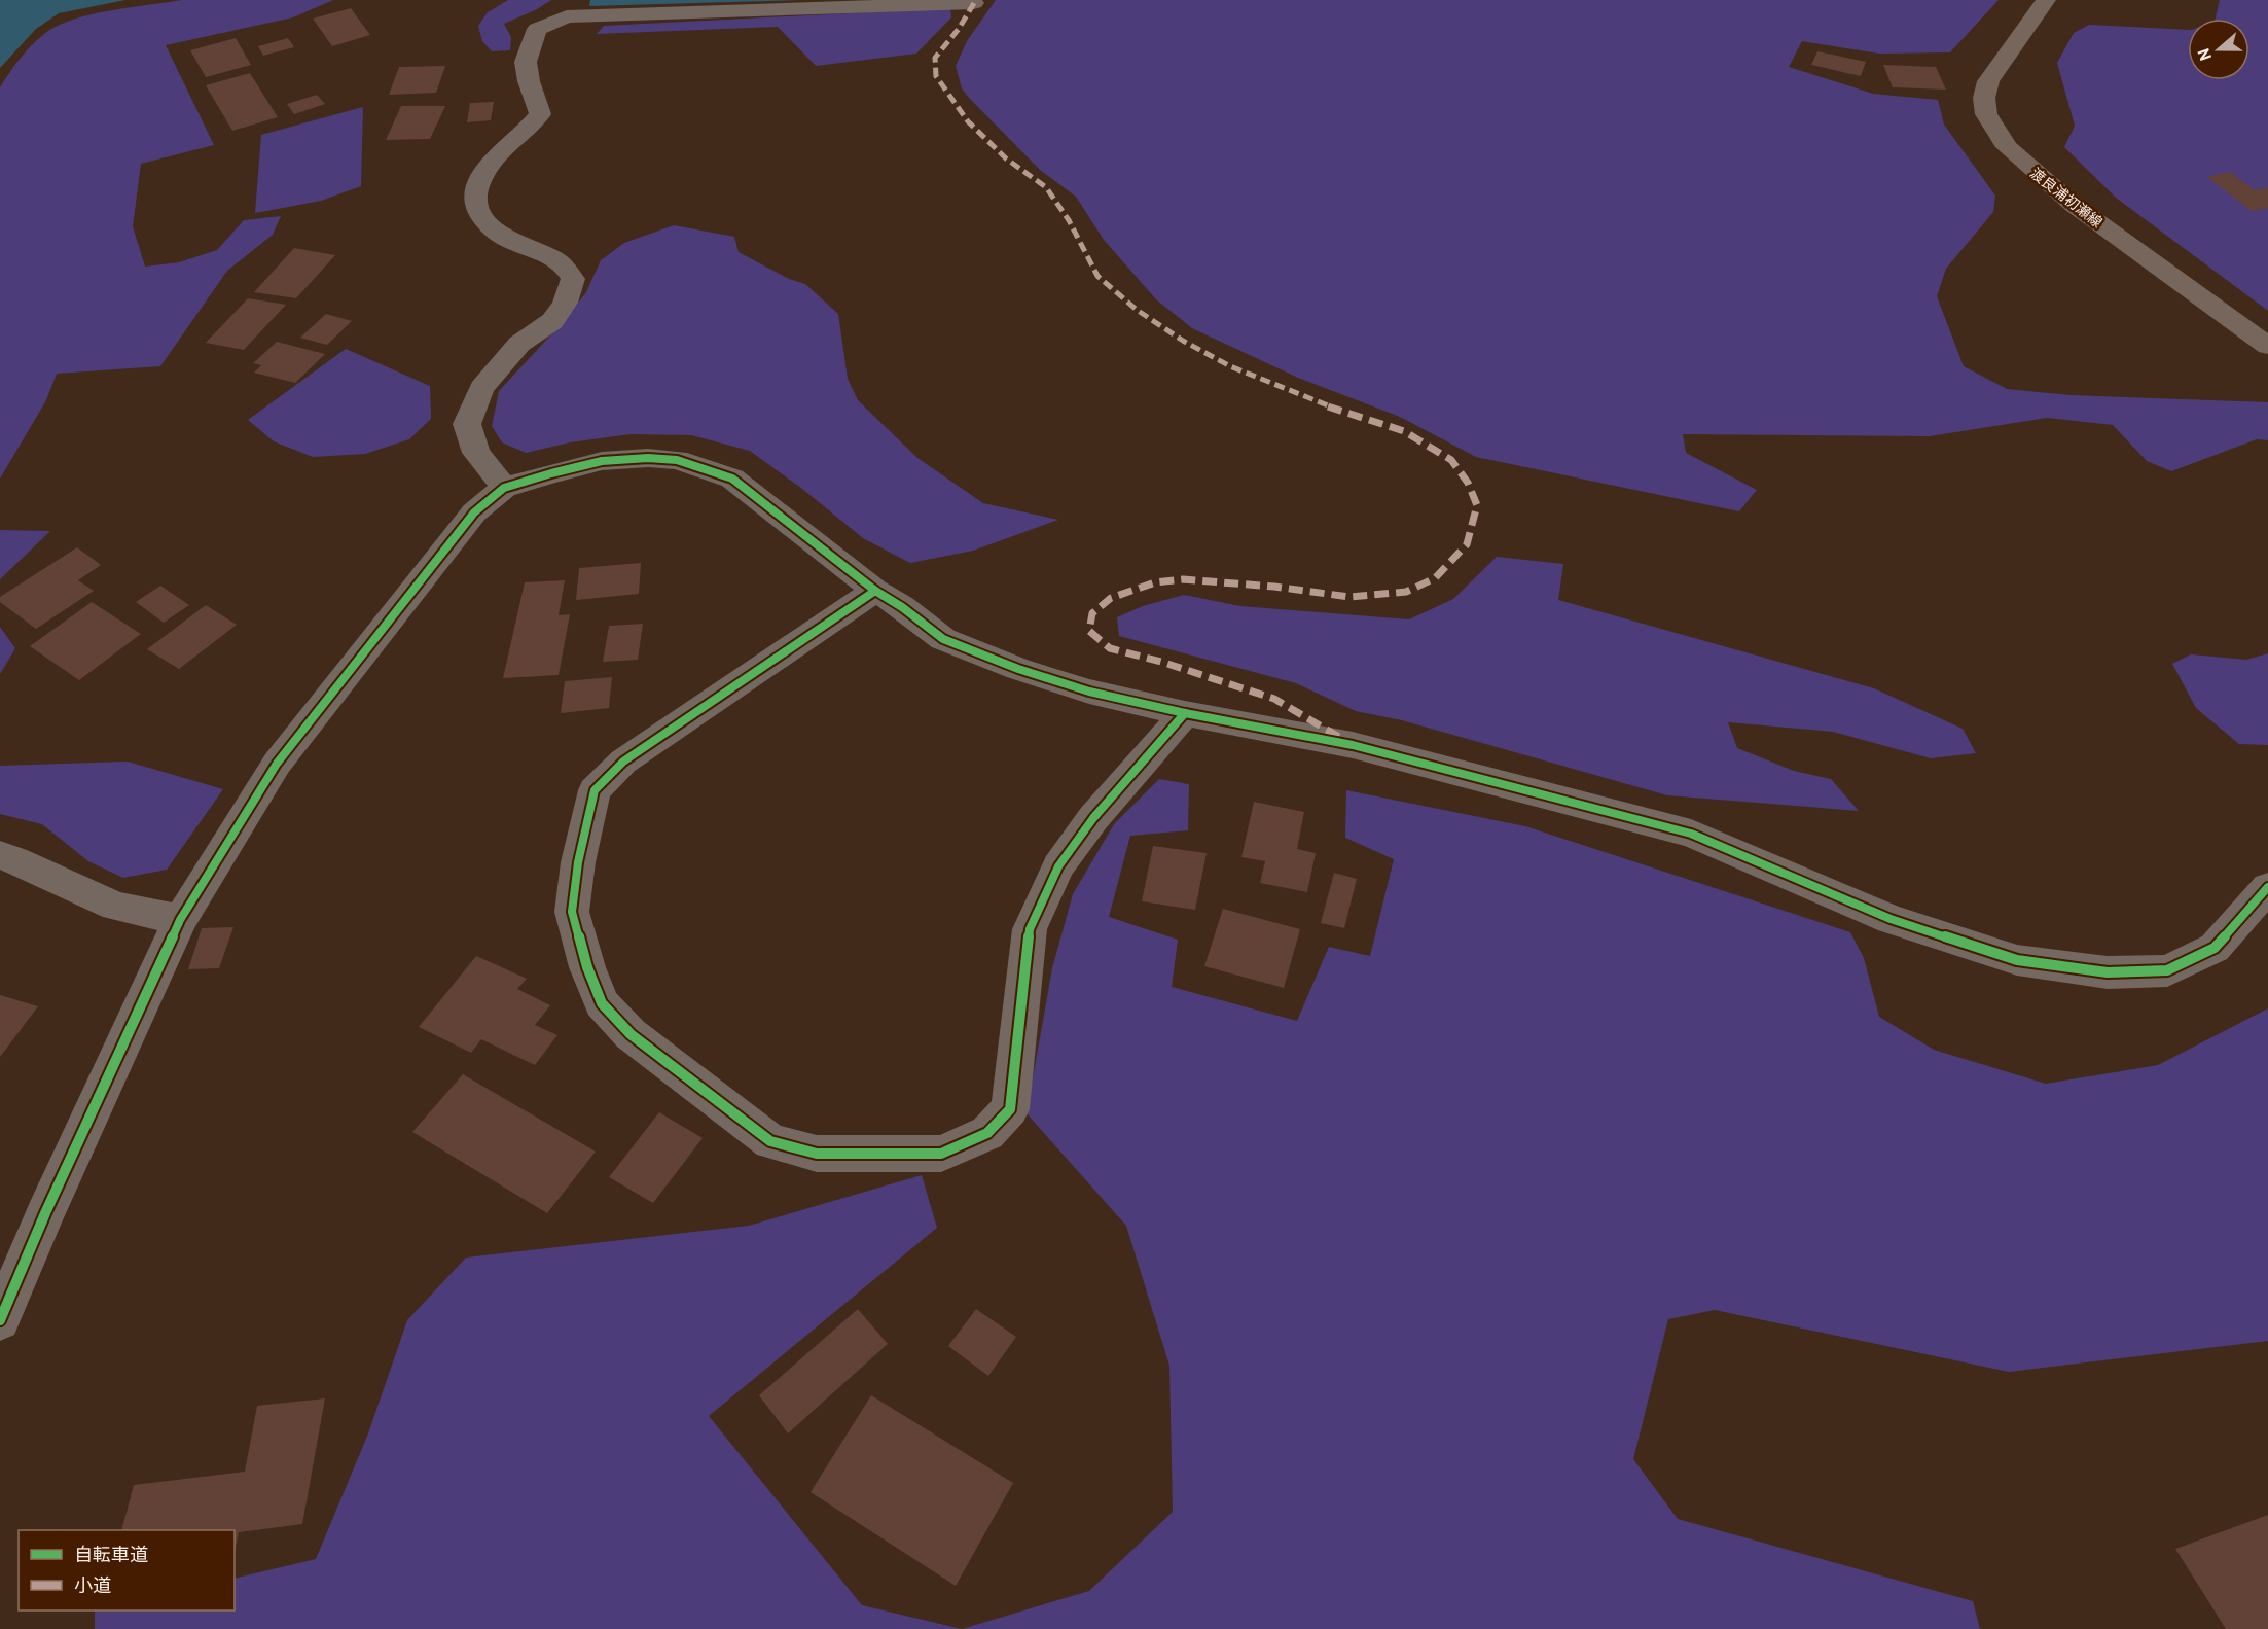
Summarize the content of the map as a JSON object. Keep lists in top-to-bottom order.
{
  "streets": {
    "main road": ["渡良浦初瀬線"]
  },
  "legend": ["自転車道", "小道"],
  "north": "left"
}
